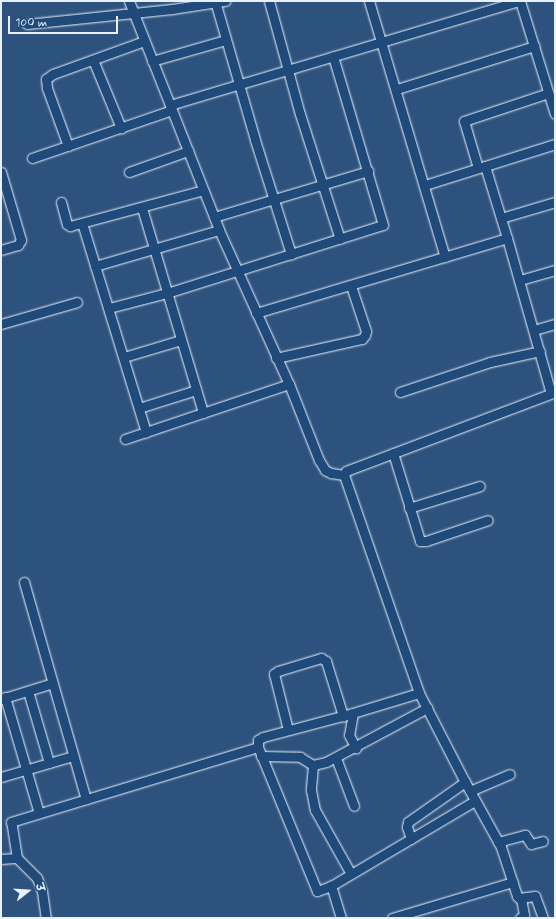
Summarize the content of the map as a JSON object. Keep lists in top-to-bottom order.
{
  "scale_bar": "100 m",
  "north": "right"
}
